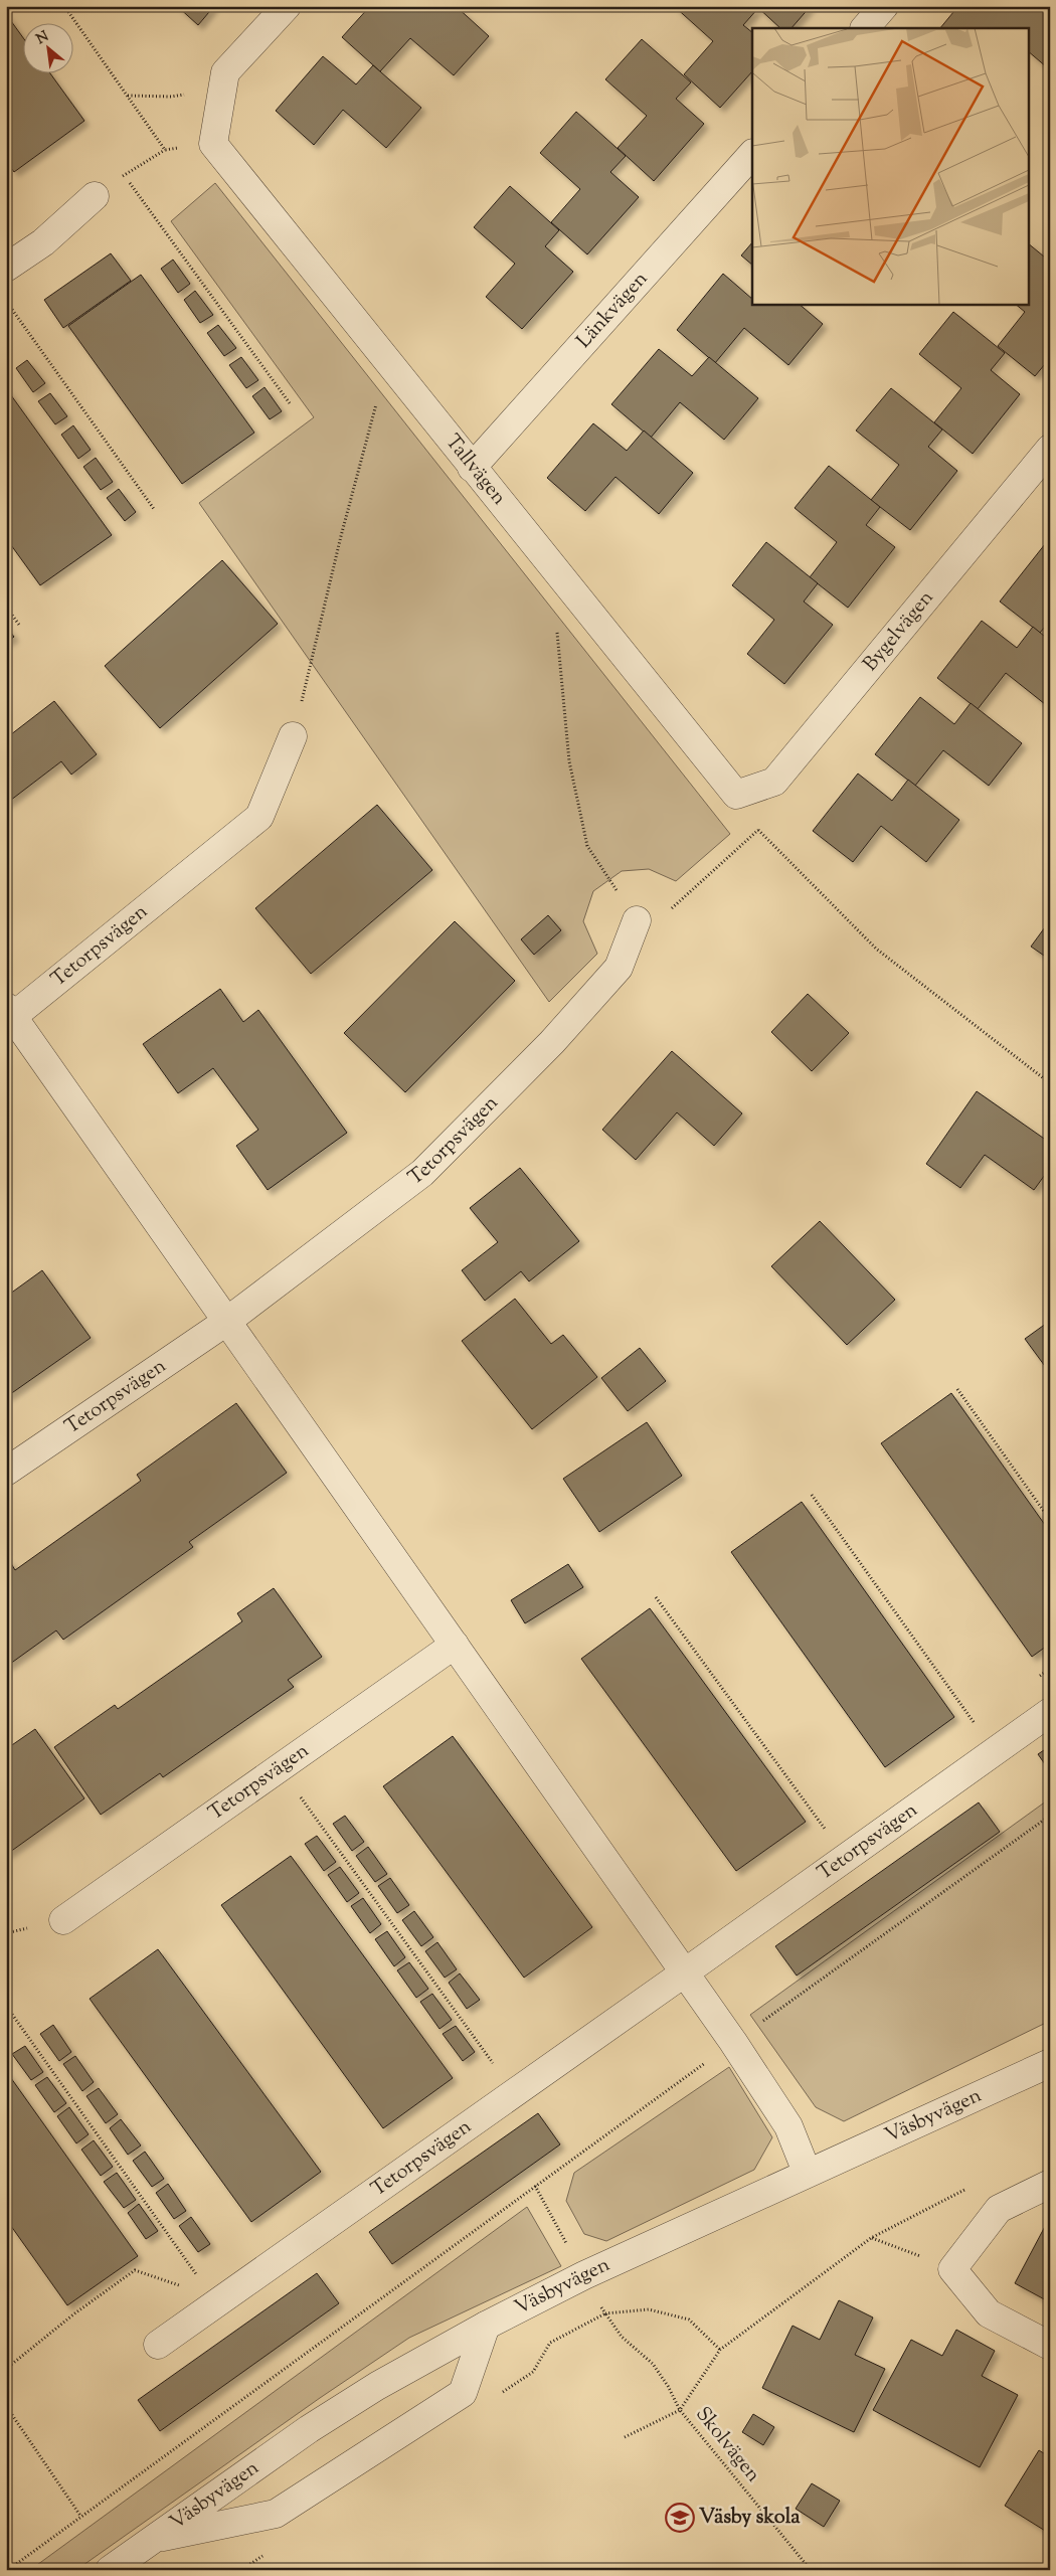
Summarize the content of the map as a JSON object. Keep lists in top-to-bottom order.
{
  "streets": {
    "street": [
      "Länkvägen",
      "Tallvägen",
      "Bygelvägen",
      "Tetorpsvägen",
      "Väsbyvägen"
    ],
    "path": ["Skolvägen"]
  },
  "crossings": [
    ["Länkvägen", "Tallvägen"],
    ["Tallvägen", "Bygelvägen"],
    ["Tetorpsvägen", "Väsbyvägen"]
  ],
  "places": {
    "school or university": ["Väsby skola"]
  },
  "north": "top left"
}
